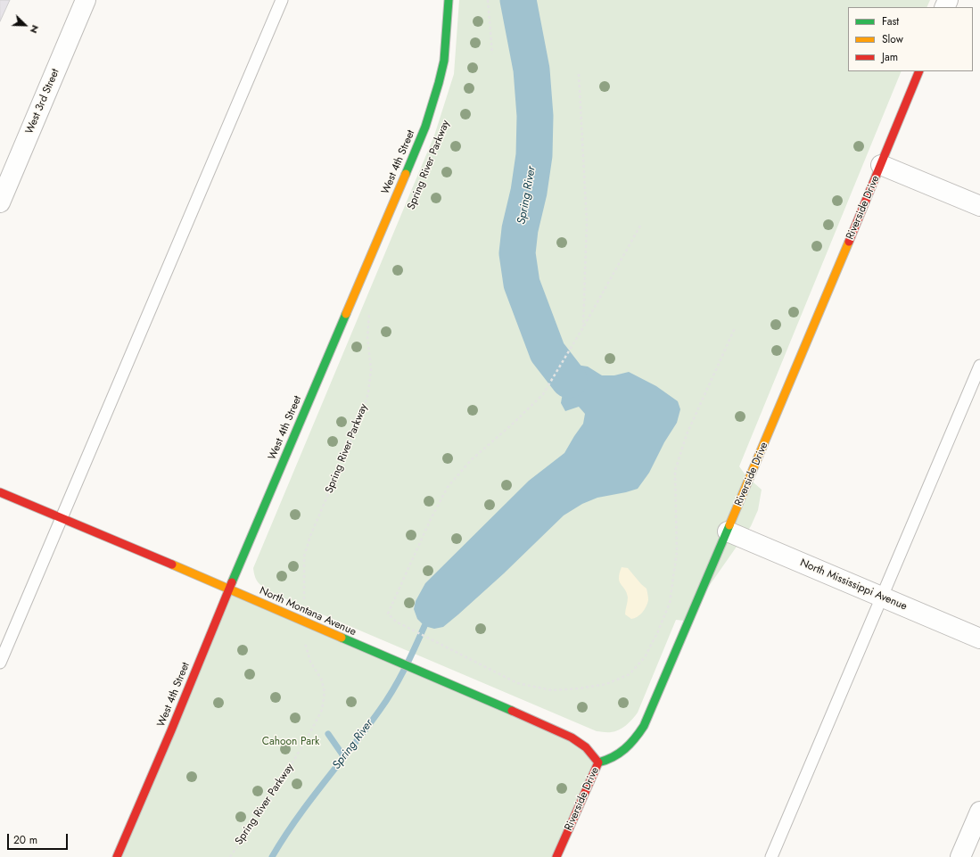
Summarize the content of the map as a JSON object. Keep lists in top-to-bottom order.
{
  "streets": {
    "street": [
      "West 3rd Street",
      "West 4th Street",
      "Riverside Drive",
      "North Mississippi Avenue",
      "North Montana Avenue"
    ],
    "path": ["Spring River Parkway"]
  },
  "crossings": [
    ["West 4th Street", "North Montana Avenue"],
    ["Spring River Parkway", "North Montana Avenue"],
    ["Riverside Drive", "North Mississippi Avenue"],
    ["Riverside Drive", "North Montana Avenue"]
  ],
  "water": ["Spring River"],
  "parks": ["Cahoon Park"],
  "legend": ["Fast", "Slow", "Jam"],
  "scale_bar": "20 m",
  "north": "bottom right"
}
